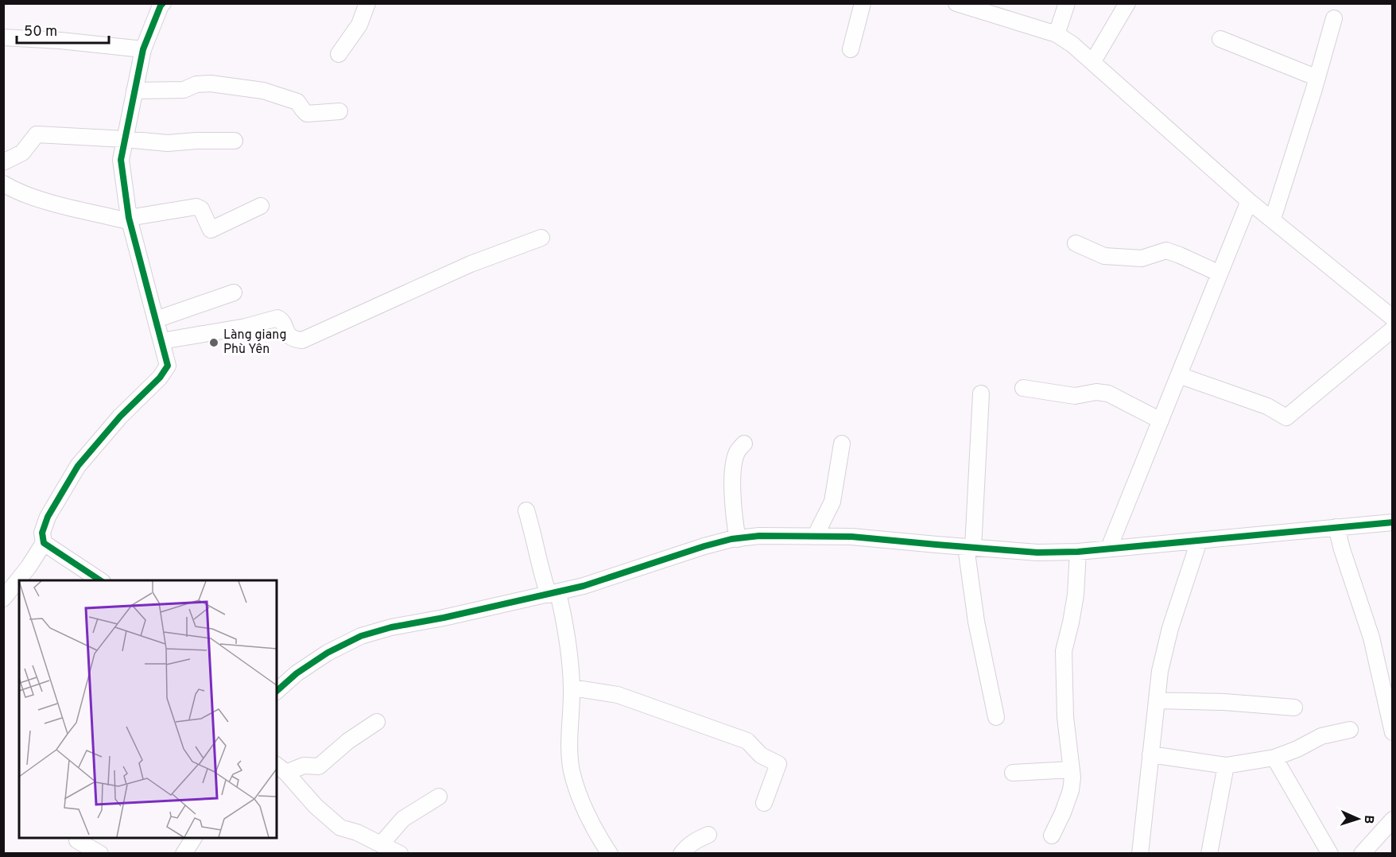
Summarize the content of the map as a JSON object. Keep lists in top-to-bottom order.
{
  "places": ["Làng giang Phù Yên"],
  "scale_bar": "50 m",
  "north": "right"
}
